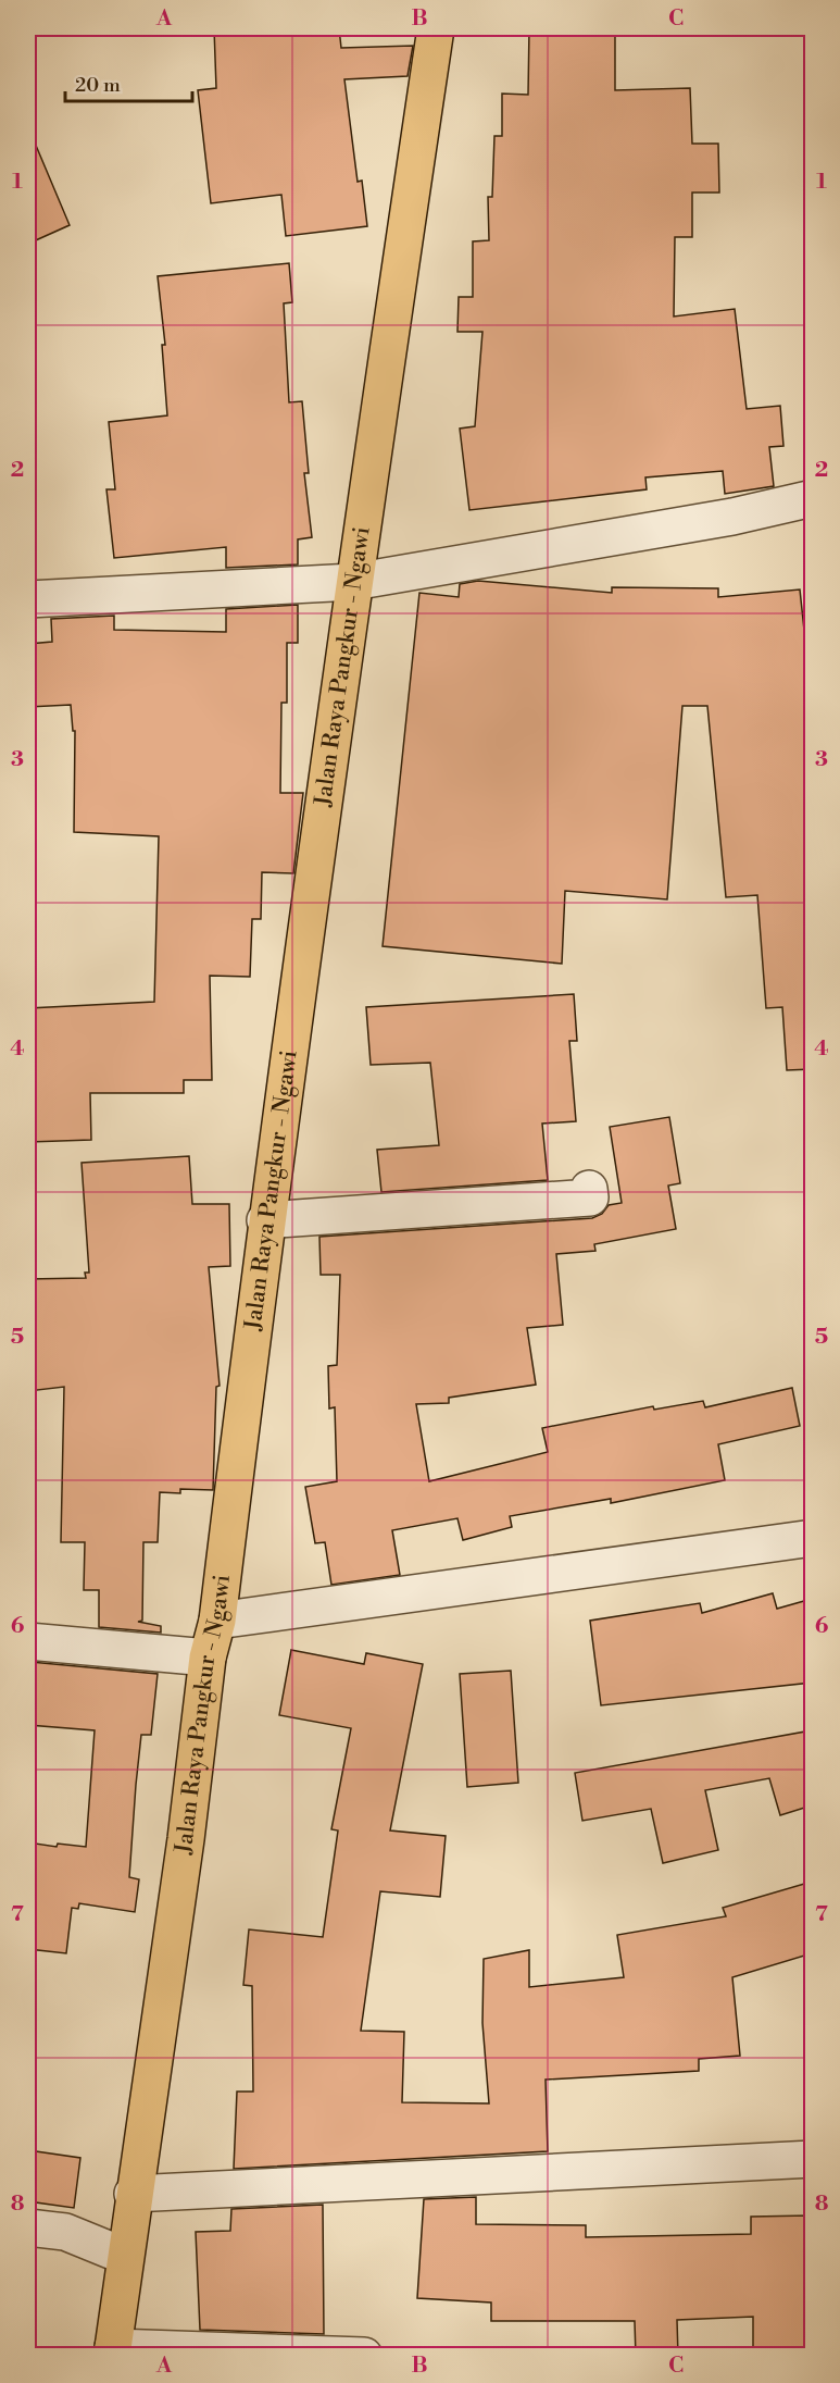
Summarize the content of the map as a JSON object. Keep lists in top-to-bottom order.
{
  "streets": {
    "main road": ["Jalan Raya Pangkur - Ngawi"]
  },
  "scale_bar": "20 m",
  "grid": {
    "columns": ["A", "B", "C"],
    "rows": [
      "1",
      "2",
      "3",
      "4",
      "5",
      "6",
      "7",
      "8"
    ]
  }
}
